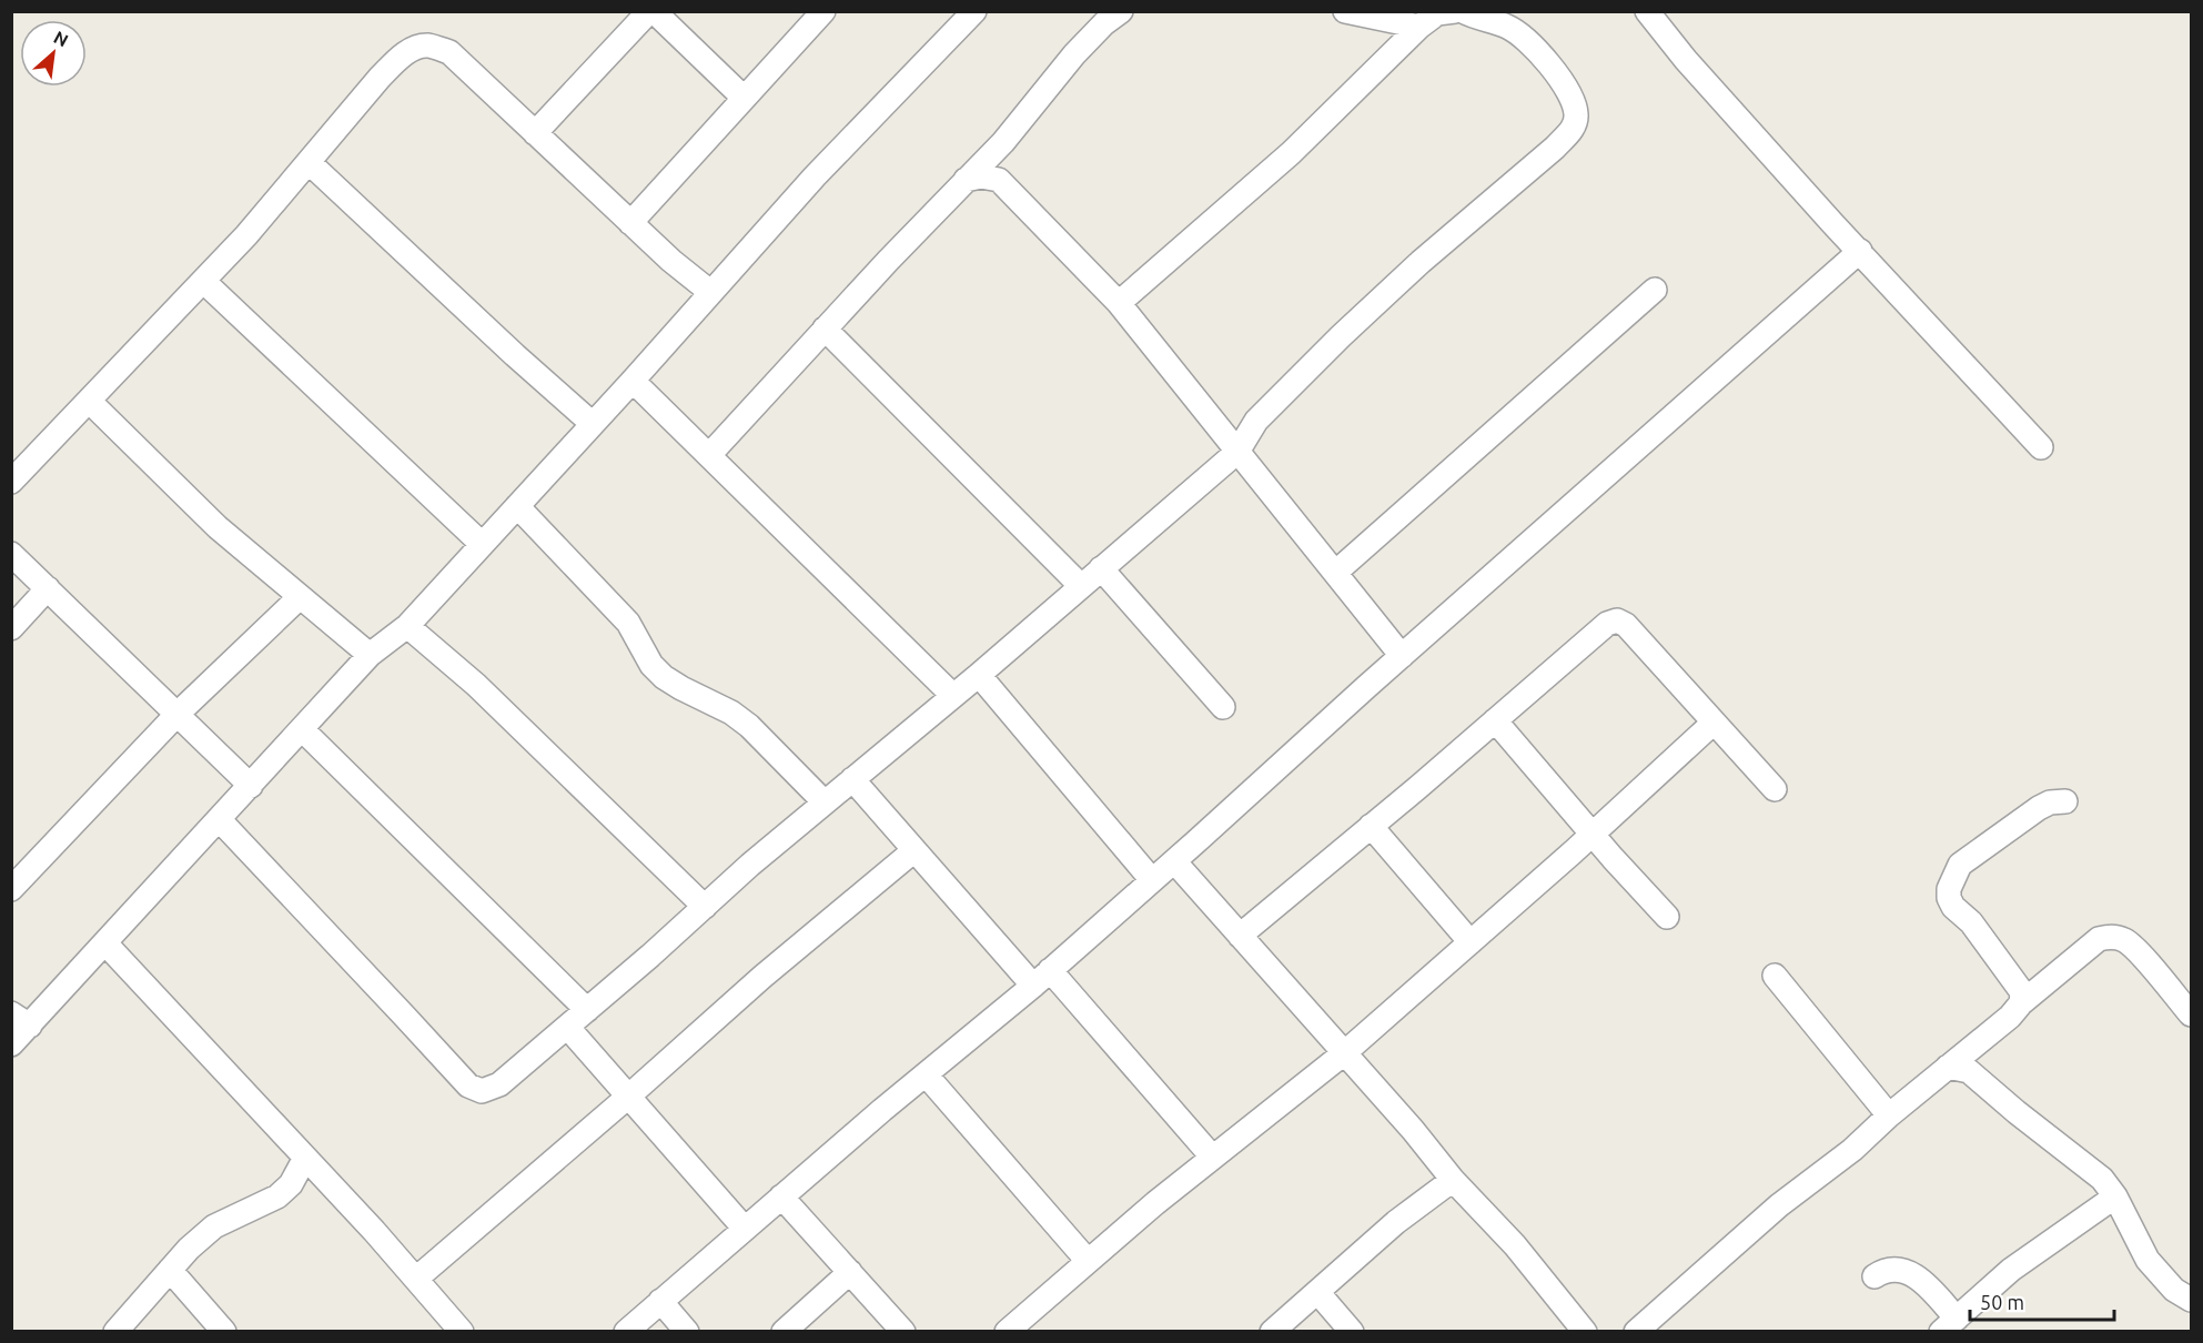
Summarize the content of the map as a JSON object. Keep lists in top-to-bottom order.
{
  "scale_bar": "50 m",
  "north": "top right"
}
